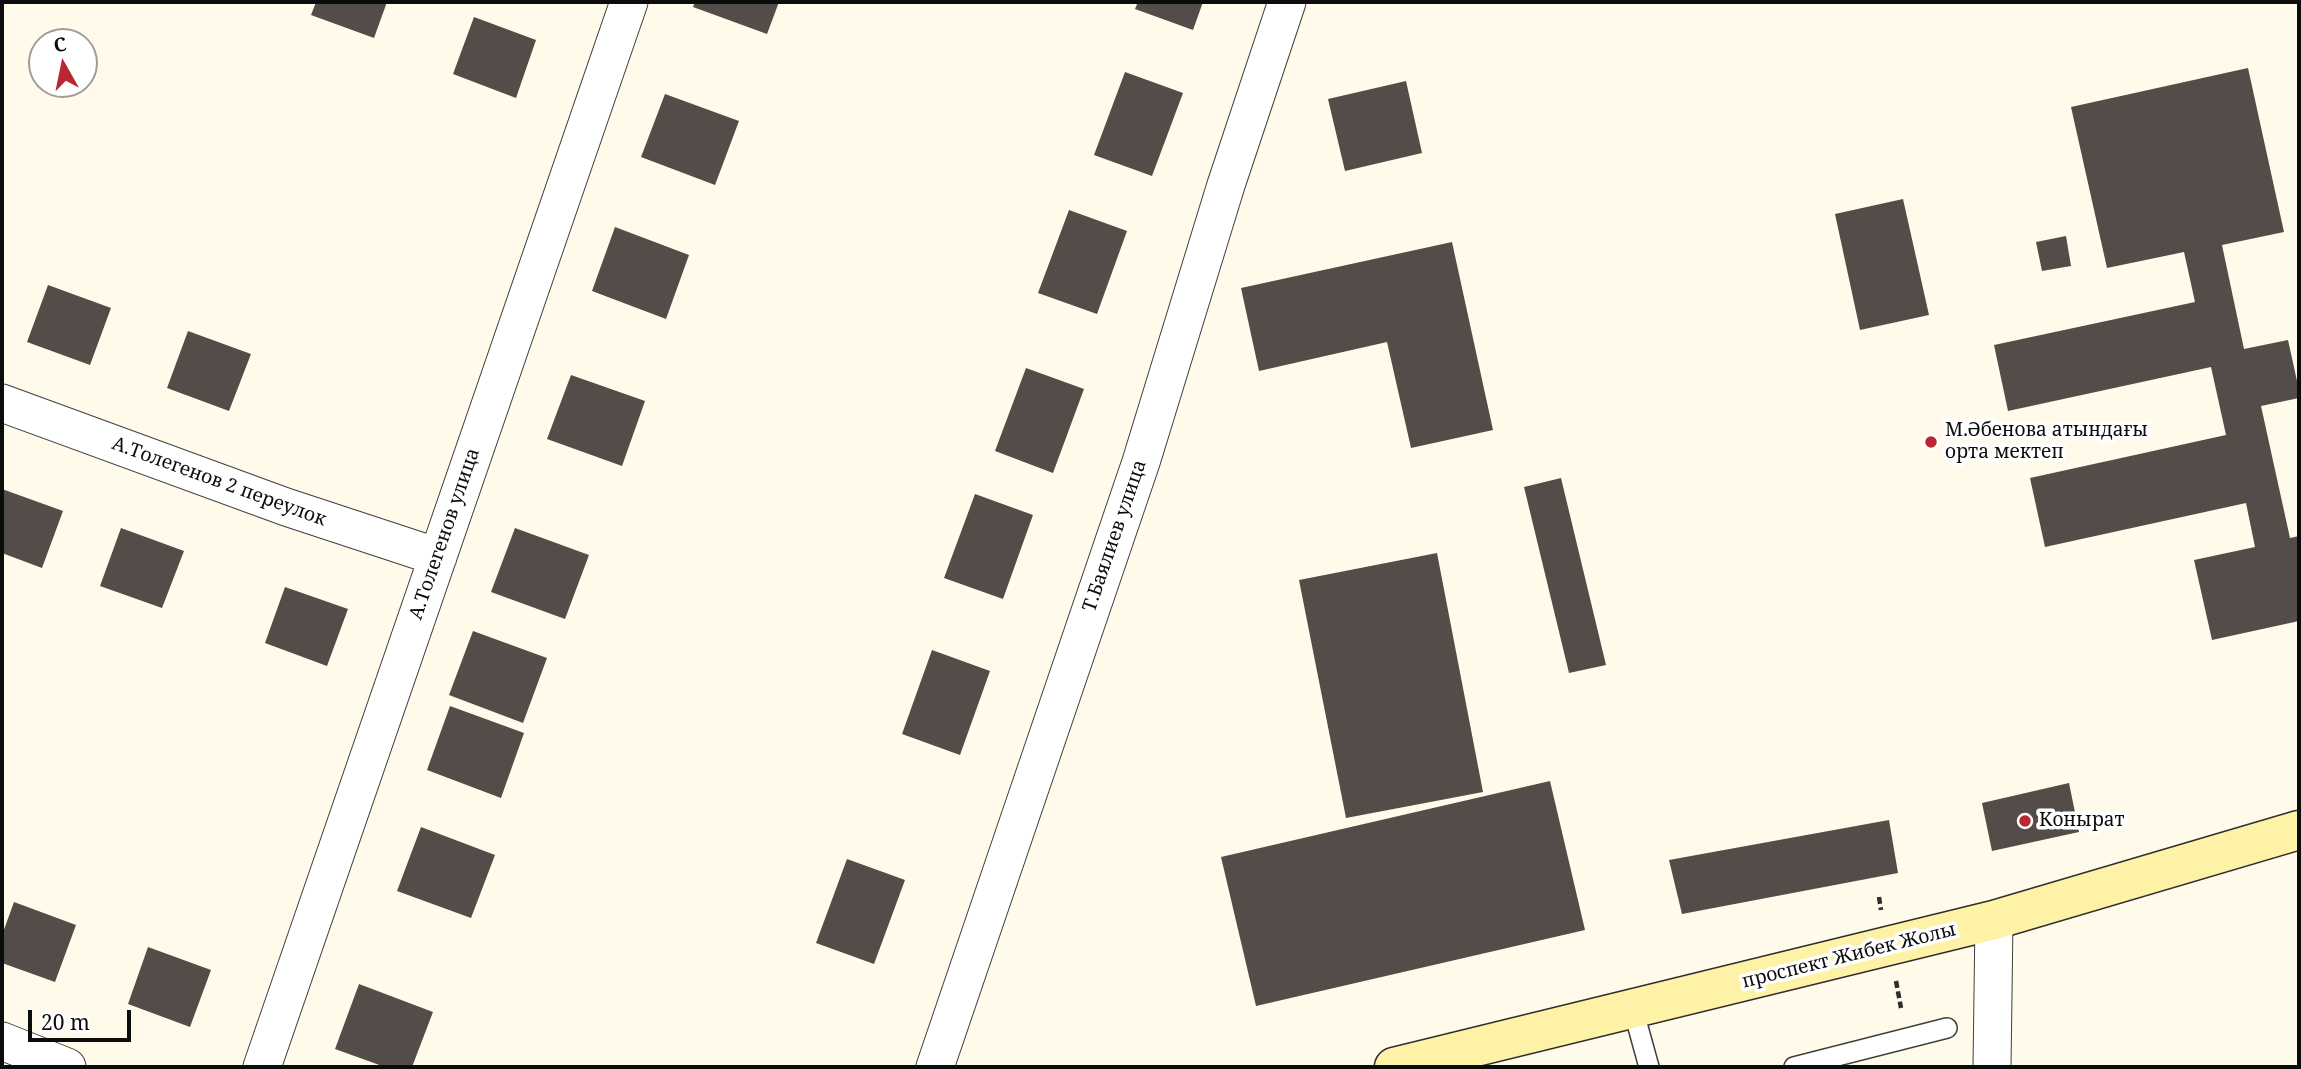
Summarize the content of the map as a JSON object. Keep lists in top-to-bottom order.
{
  "streets": {
    "main road": ["проспект Жибек Жолы"],
    "street": ["А.Толегенов 2 переулок", "А.Толегенов улица", "Т.Баялиев улица"]
  },
  "crossings": [
    ["А.Толегенов 2 переулок", "А.Толегенов улица"]
  ],
  "places": ["М.Әбенова атындағы орта мектеп", "Конырат"],
  "scale_bar": "20 m",
  "north": "top"
}
